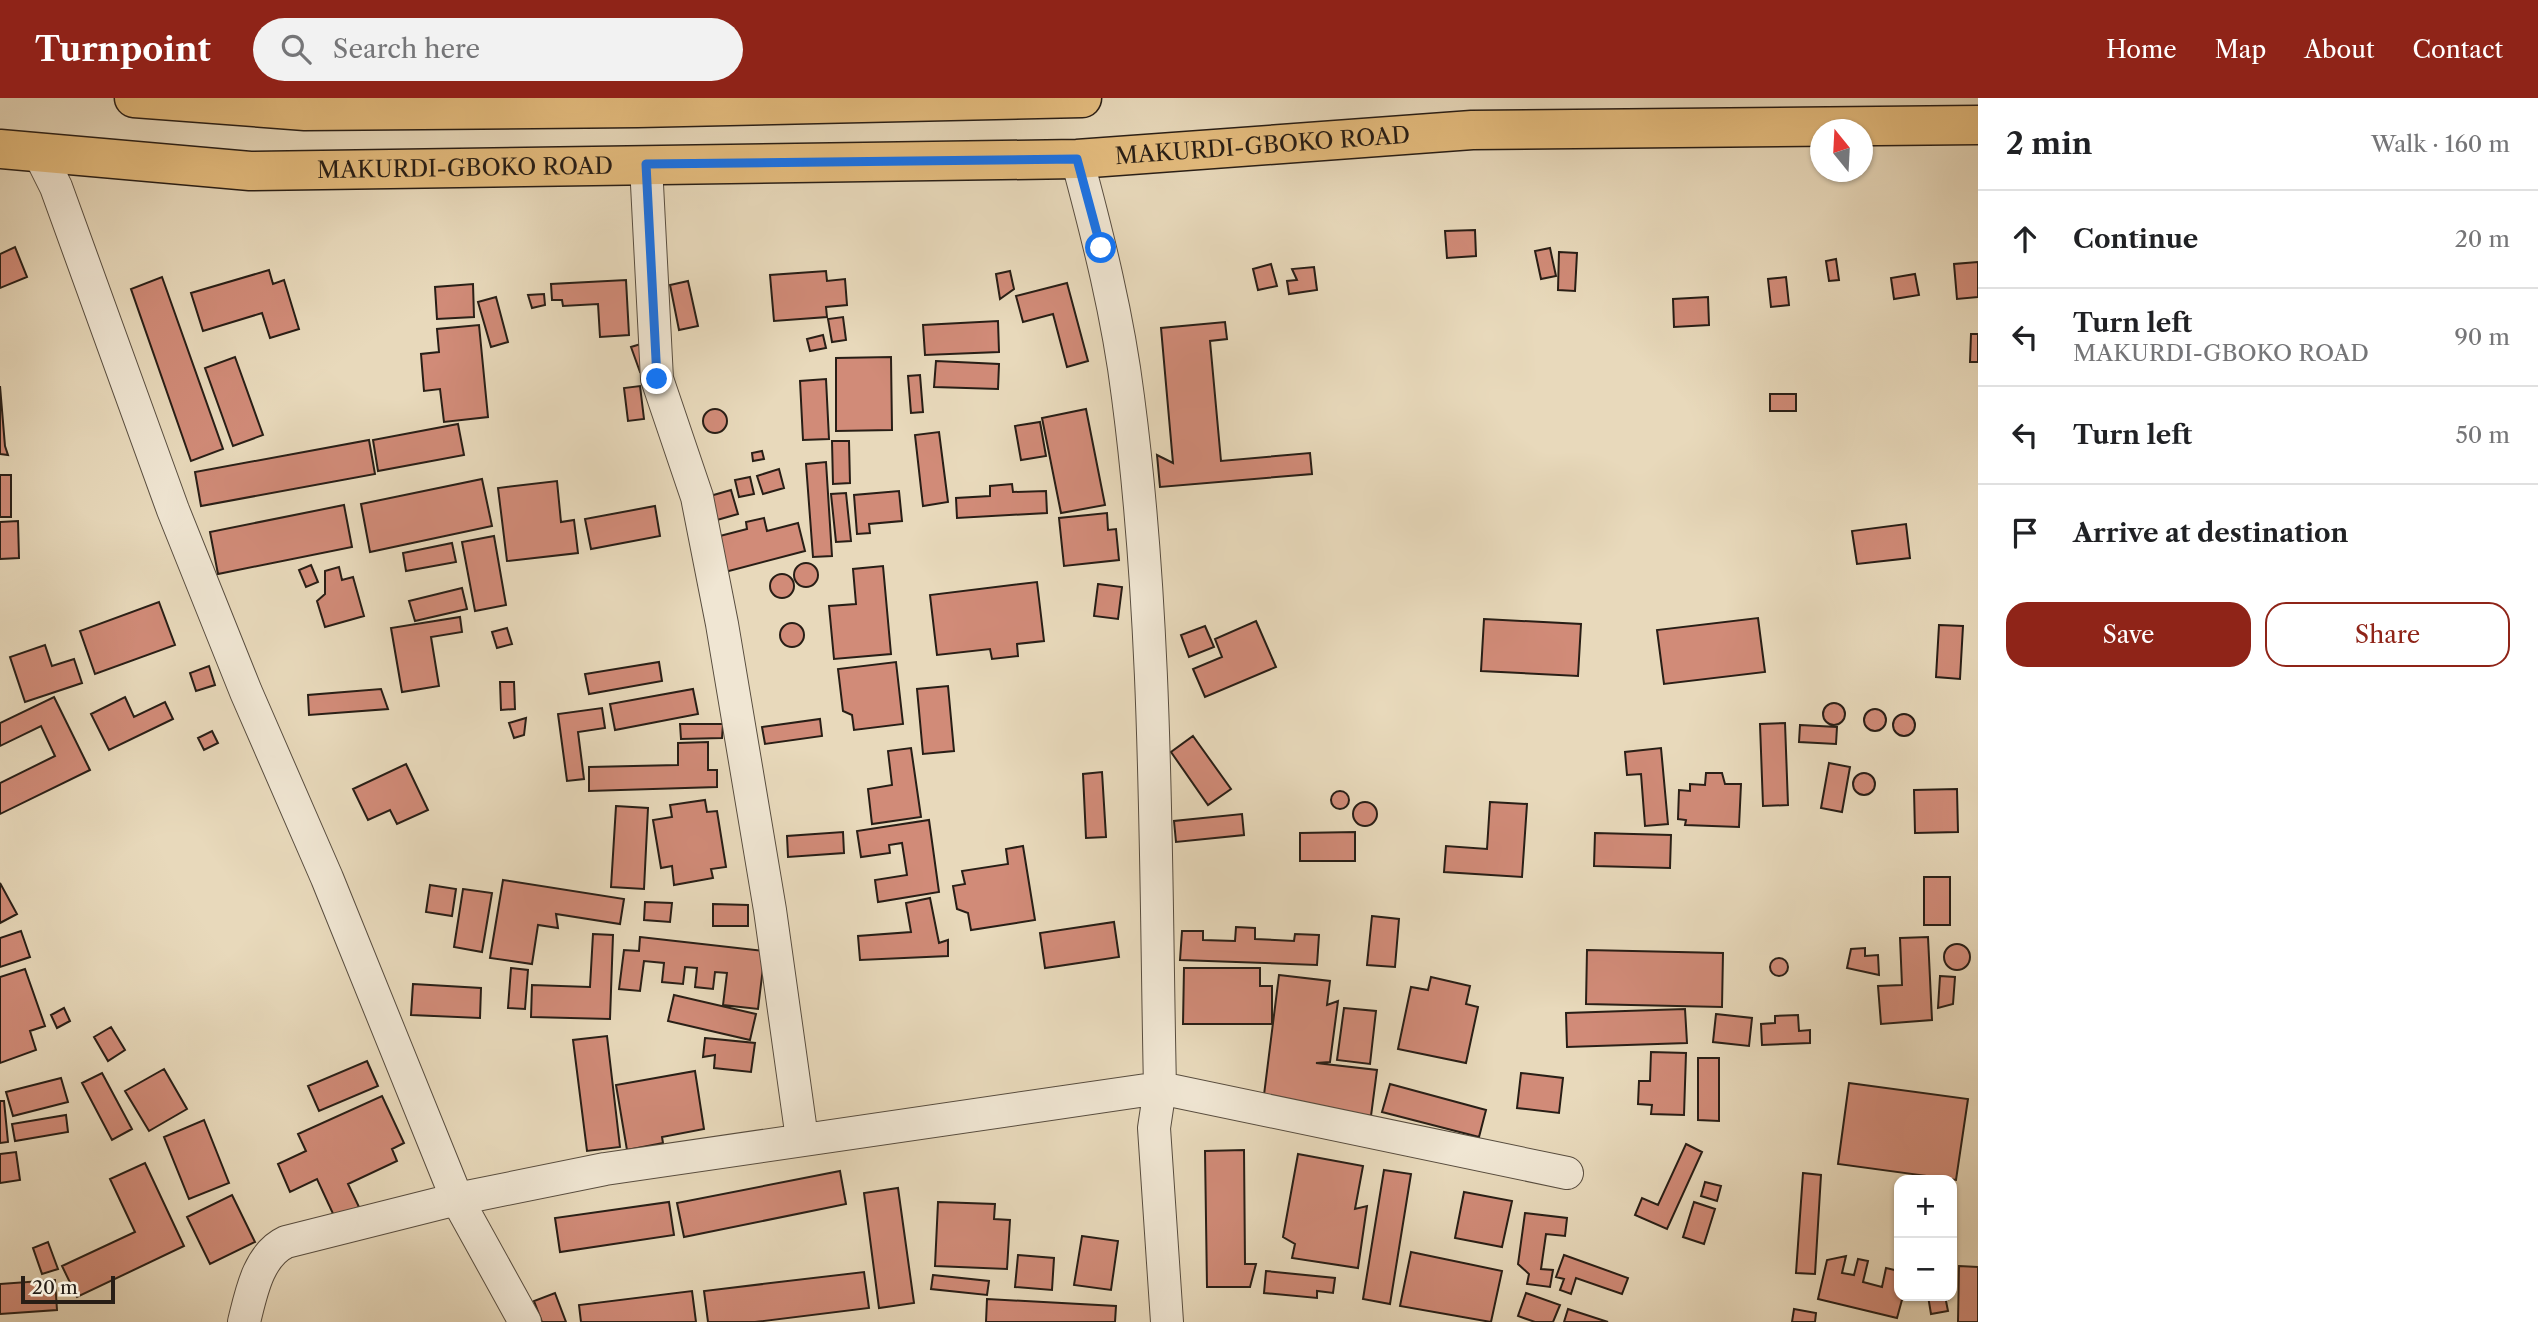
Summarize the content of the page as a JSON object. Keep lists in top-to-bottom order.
{
  "streets": {
    "main road": ["MAKURDI-GBOKO ROAD"]
  },
  "scale_bar": "20 m",
  "north": "top",
  "page": {
    "header": "Turnpoint",
    "search": "Search here",
    "nav": [
      "Home",
      "Map",
      "About",
      "Contact"
    ],
    "heading": ["2 min", "Walk · 160 m"],
    "list": [
      ["Continue", "20 m"],
      ["Turn left", "MAKURDI-GBOKO ROAD", "90 m"],
      ["Turn left", "50 m"],
      "Arrive at destination"
    ],
    "buttons": ["Save", "Share"],
    "map_buttons": ["+", "−"],
    "scale": "20 m"
  }
}
